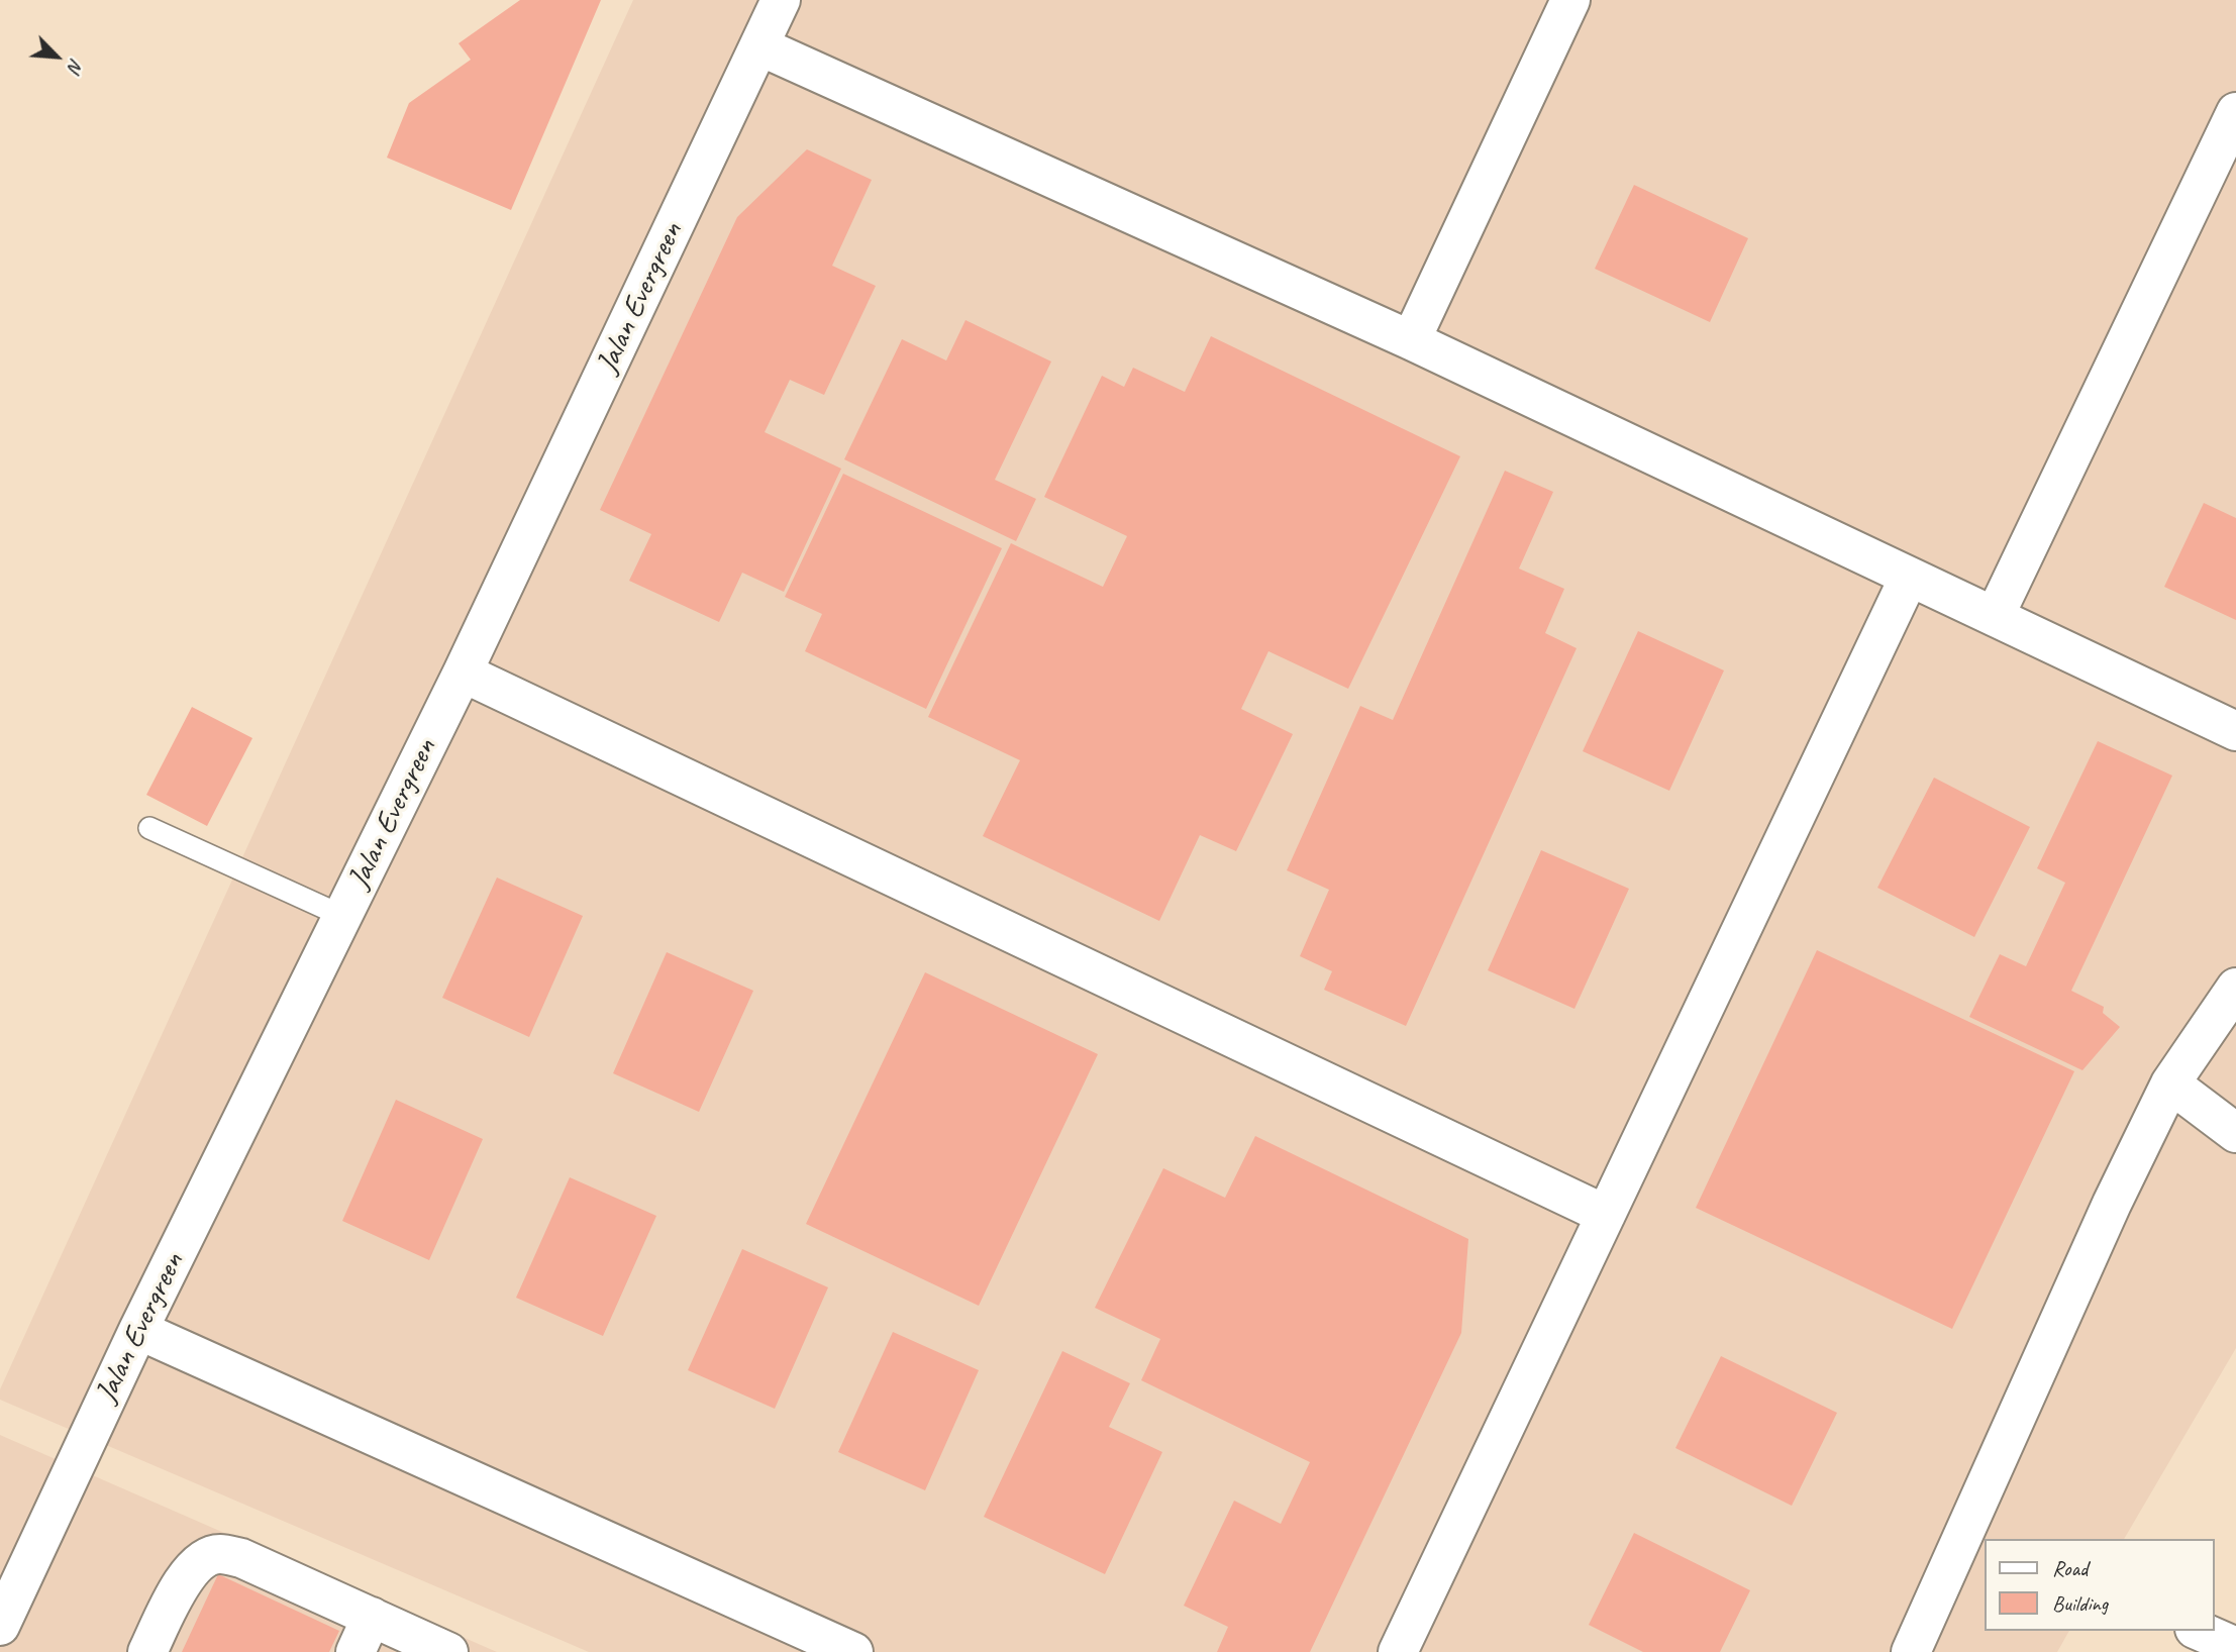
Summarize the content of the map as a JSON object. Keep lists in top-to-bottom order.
{
  "streets": {
    "street": ["Jalan Evergreen"]
  },
  "legend": ["Road", "Building"],
  "north": "bottom right"
}
